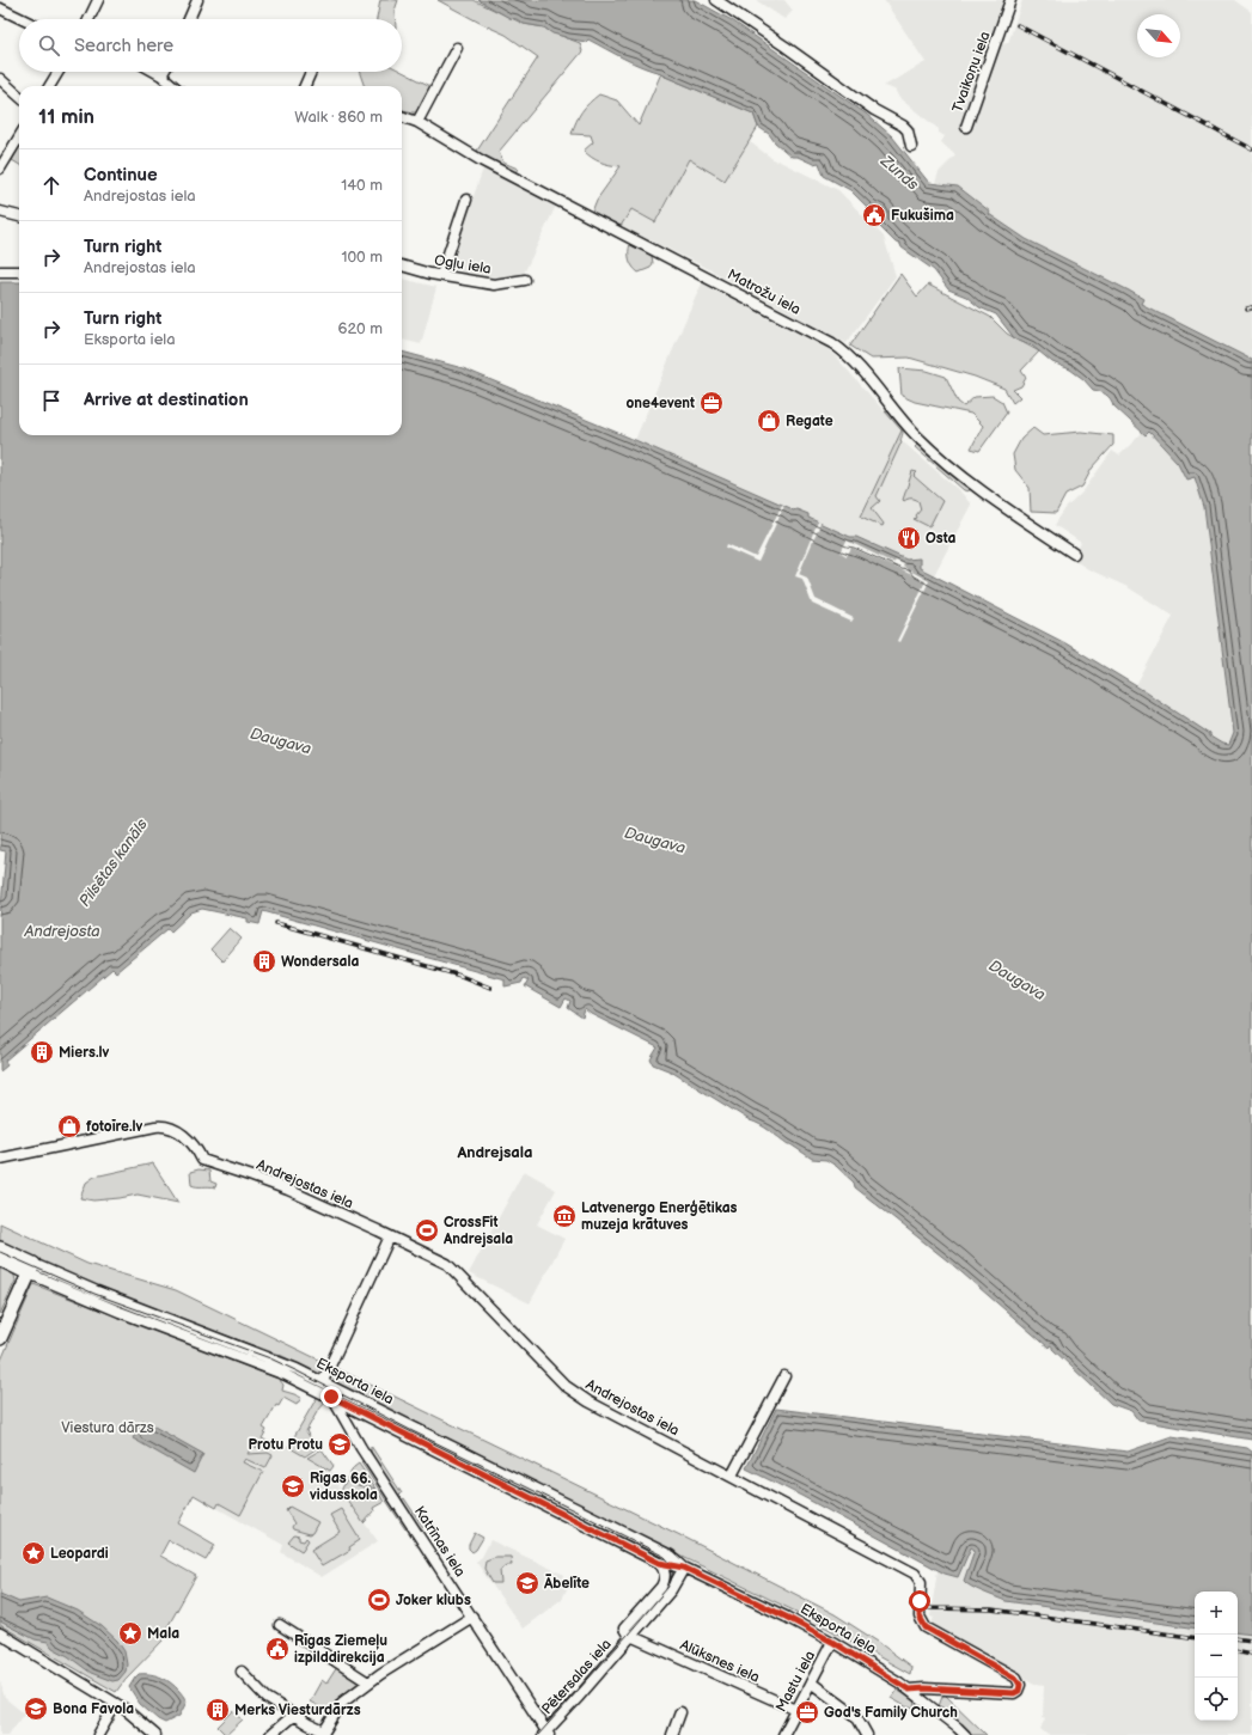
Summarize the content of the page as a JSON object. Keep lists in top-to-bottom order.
{
  "streets": {
    "main road": ["Eksporta iela"],
    "street": [
      "Tvaikoņu iela",
      "Ogļu iela",
      "Matrožu iela",
      "Andrejostas iela",
      "Katrīnas iela",
      "Alūksnes iela",
      "Pētersalas iela",
      "Mastu iela"
    ]
  },
  "crossings": [
    ["Andrejostas iela", "Eksporta iela"],
    ["Eksporta iela", "Katrīnas iela"],
    ["Eksporta iela", "Pētersalas iela"],
    ["Eksporta iela", "Mastu iela"],
    ["Katrīnas iela", "Pētersalas iela"],
    ["Alūksnes iela", "Pētersalas iela"],
    ["Alūksnes iela", "Mastu iela"]
  ],
  "districts": ["Andrejsala"],
  "water": [
    "Zunds",
    "Daugava",
    "Pilsētas kanāls",
    "Andrejosta"
  ],
  "parks": ["Viestura dārzs"],
  "places": {
    "public building": ["Fukušima", "Rīgas Ziemeļu izpilddirekcija"],
    "office": ["one4event", "God's Family Church"],
    "shop": ["Regate", "fotoīre.lv"],
    "restaurant": ["Osta"],
    "building": ["Wondersala", "Miers.lv", "Merks Viesturdārzs"],
    "museum": ["Latvenergo Enerģētikas muzeja krātuves"],
    "sports": ["CrossFit Andrejsala", "Joker klubs"],
    "school or university": [
      "Protu Protu",
      "Rīgas 66. vidusskola",
      "Ābelīte",
      "Bona Favola"
    ],
    "place": ["Leopardi", "Mala"]
  },
  "north": "bottom right",
  "page": {
    "search": "Search here",
    "heading": ["11 min", "Walk · 860 m"],
    "list": [
      ["Continue", "Andrejostas iela", "140 m"],
      ["Turn right", "Andrejostas iela", "100 m"],
      ["Turn right", "Eksporta iela", "620 m"],
      "Arrive at destination"
    ],
    "map_buttons": ["+", "−"]
  }
}
